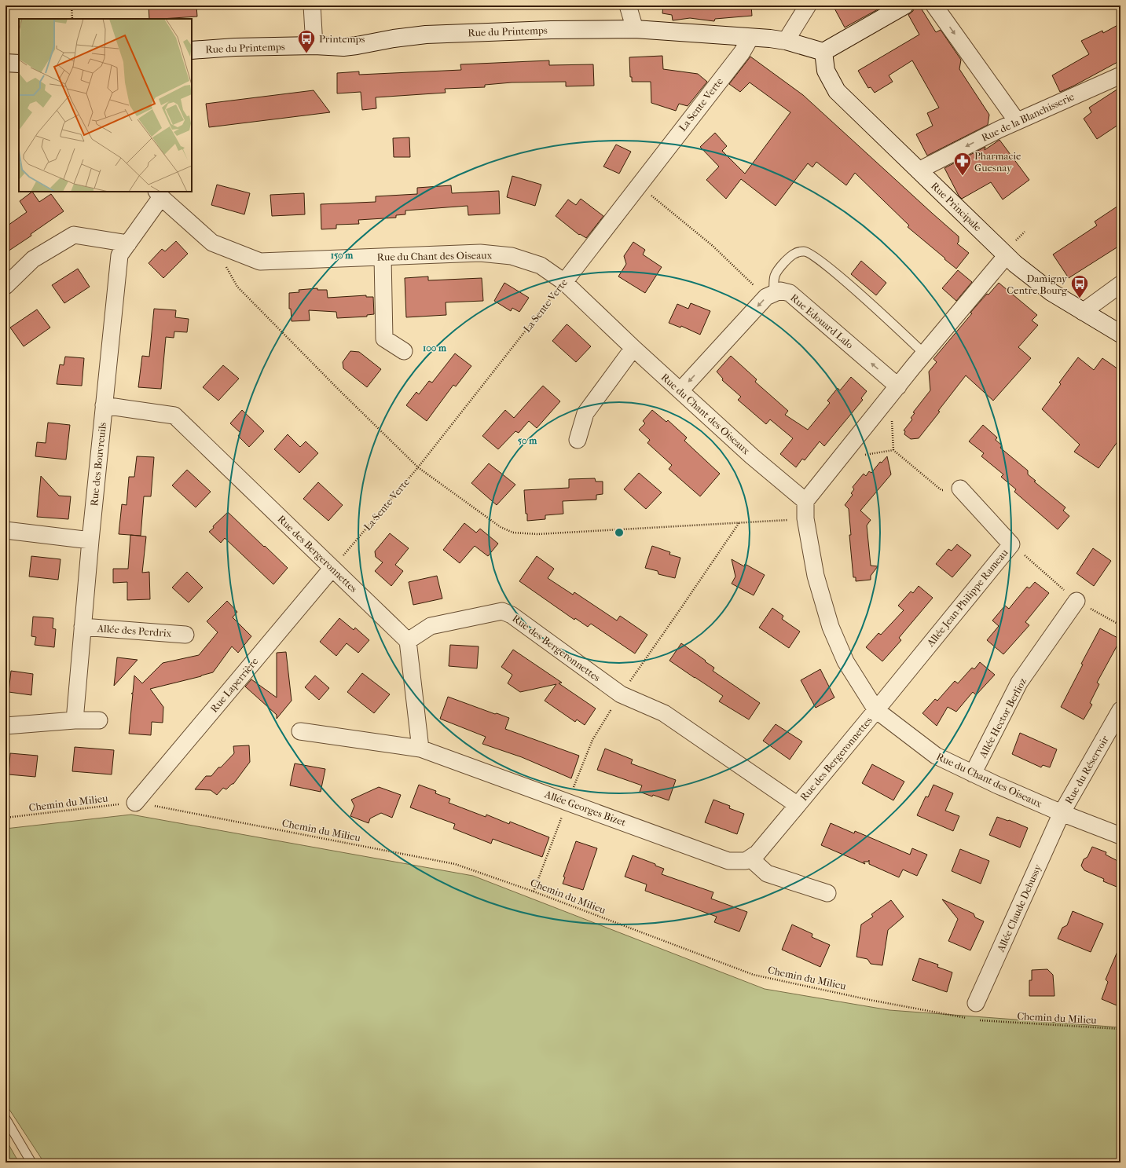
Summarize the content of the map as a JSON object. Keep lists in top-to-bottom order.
{
  "streets": {
    "main road": ["Rue du Printemps", "Rue Principale"],
    "street": [
      "La Sente Verte",
      "Rue de la Blanchisserie",
      "Rue du Chant des Oiseaux",
      "Rue Edouard Lalo",
      "Rue des Bouvreuils",
      "Rue des Bergeronnettes",
      "Allée Jean-Philippe Rameau",
      "Allée des Perdrix",
      "Rue Laperrière",
      "Allée Hector Berlioz",
      "Rue du Réservoir",
      "Allée Georges Bizet",
      "Allée Claude Debussy"
    ],
    "path": ["Chemin du Milieu"]
  },
  "crossings": [
    ["Rue du Printemps", "La Sente Verte"],
    ["Rue du Printemps", "Rue Principale"],
    ["La Sente Verte", "Rue du Chant des Oiseaux"],
    ["La Sente Verte", "Rue des Bergeronnettes"],
    ["La Sente Verte", "Rue Laperrière"],
    ["Rue de la Blanchisserie", "Rue Principale"],
    ["Rue du Chant des Oiseaux", "Rue des Bouvreuils"],
    ["Rue du Chant des Oiseaux", "Rue des Bergeronnettes"],
    ["Rue du Chant des Oiseaux", "Allée Jean-Philippe Rameau"],
    ["Rue du Chant des Oiseaux", "Allée Hector Berlioz"],
    ["Rue du Chant des Oiseaux", "Rue du Réservoir"],
    ["Rue du Chant des Oiseaux", "Allée Claude Debussy"],
    ["Rue des Bouvreuils", "Rue des Bergeronnettes"],
    ["Rue des Bouvreuils", "Allée des Perdrix"],
    ["Rue des Bergeronnettes", "Allée Jean-Philippe Rameau"],
    ["Rue des Bergeronnettes", "Rue Laperrière"],
    ["Rue Laperrière", "Chemin du Milieu"],
    ["Rue du Réservoir", "Allée Claude Debussy"]
  ],
  "one_way": ["Rue Edouard Lalo"],
  "places": {
    "bus stop": ["Printemps", "Damigny Centre Bourg"],
    "pharmacy": ["Pharmacie Guesnay"]
  },
  "rings": ["150 m", "100 m", "50 m"]
}
